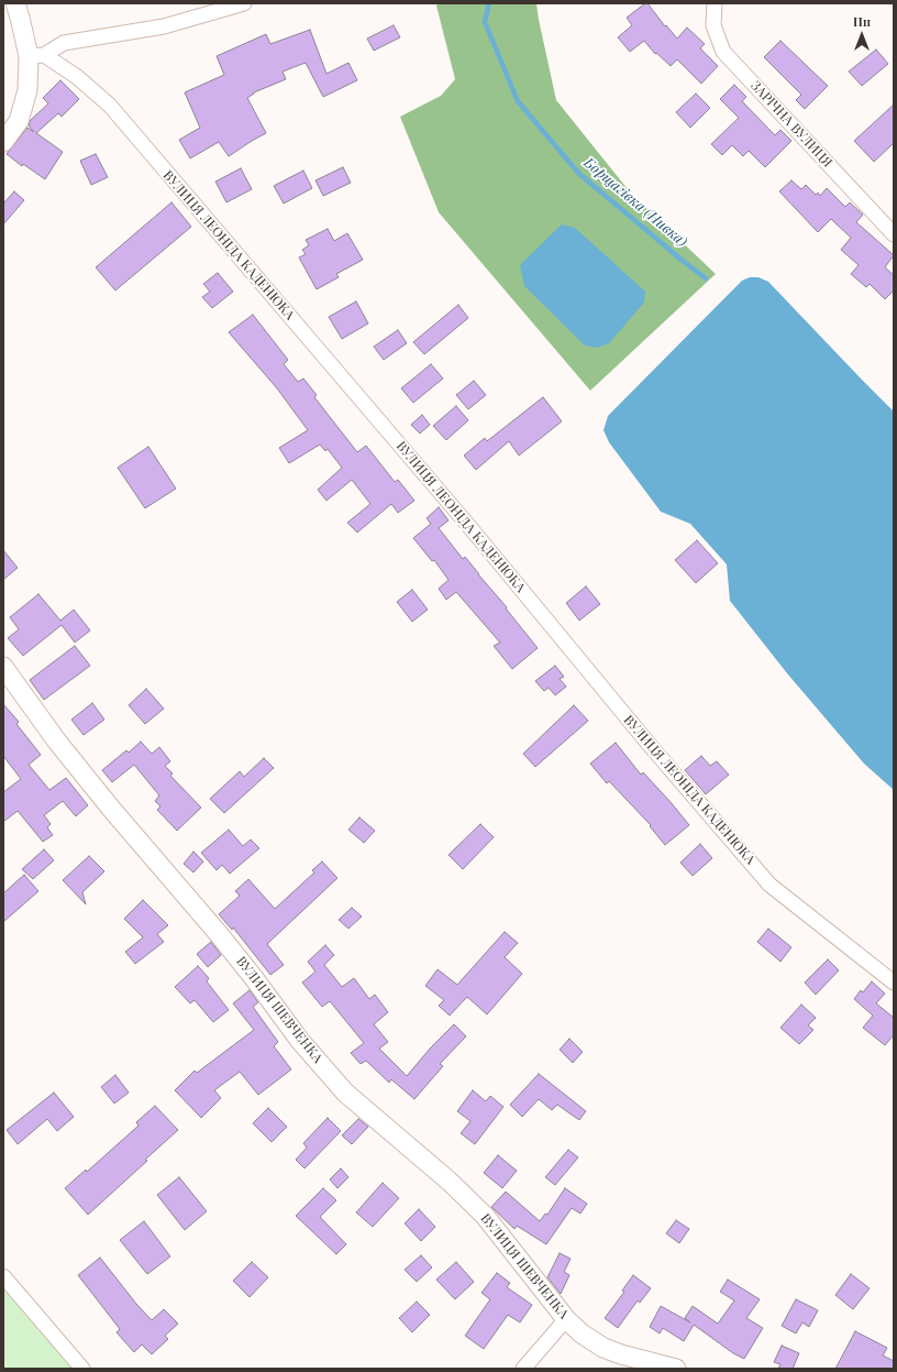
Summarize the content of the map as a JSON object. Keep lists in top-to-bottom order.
{
  "streets": {
    "street": ["ЗАРІЧНА ВУЛИЦЯ", "ВУЛИЦЯ ЛЕОНІДА КАДЕНЮКА", "ВУЛИЦЯ ШЕВЧЕНКА"]
  },
  "water": ["Борщагівка (Нивка)"],
  "north": "top"
}
